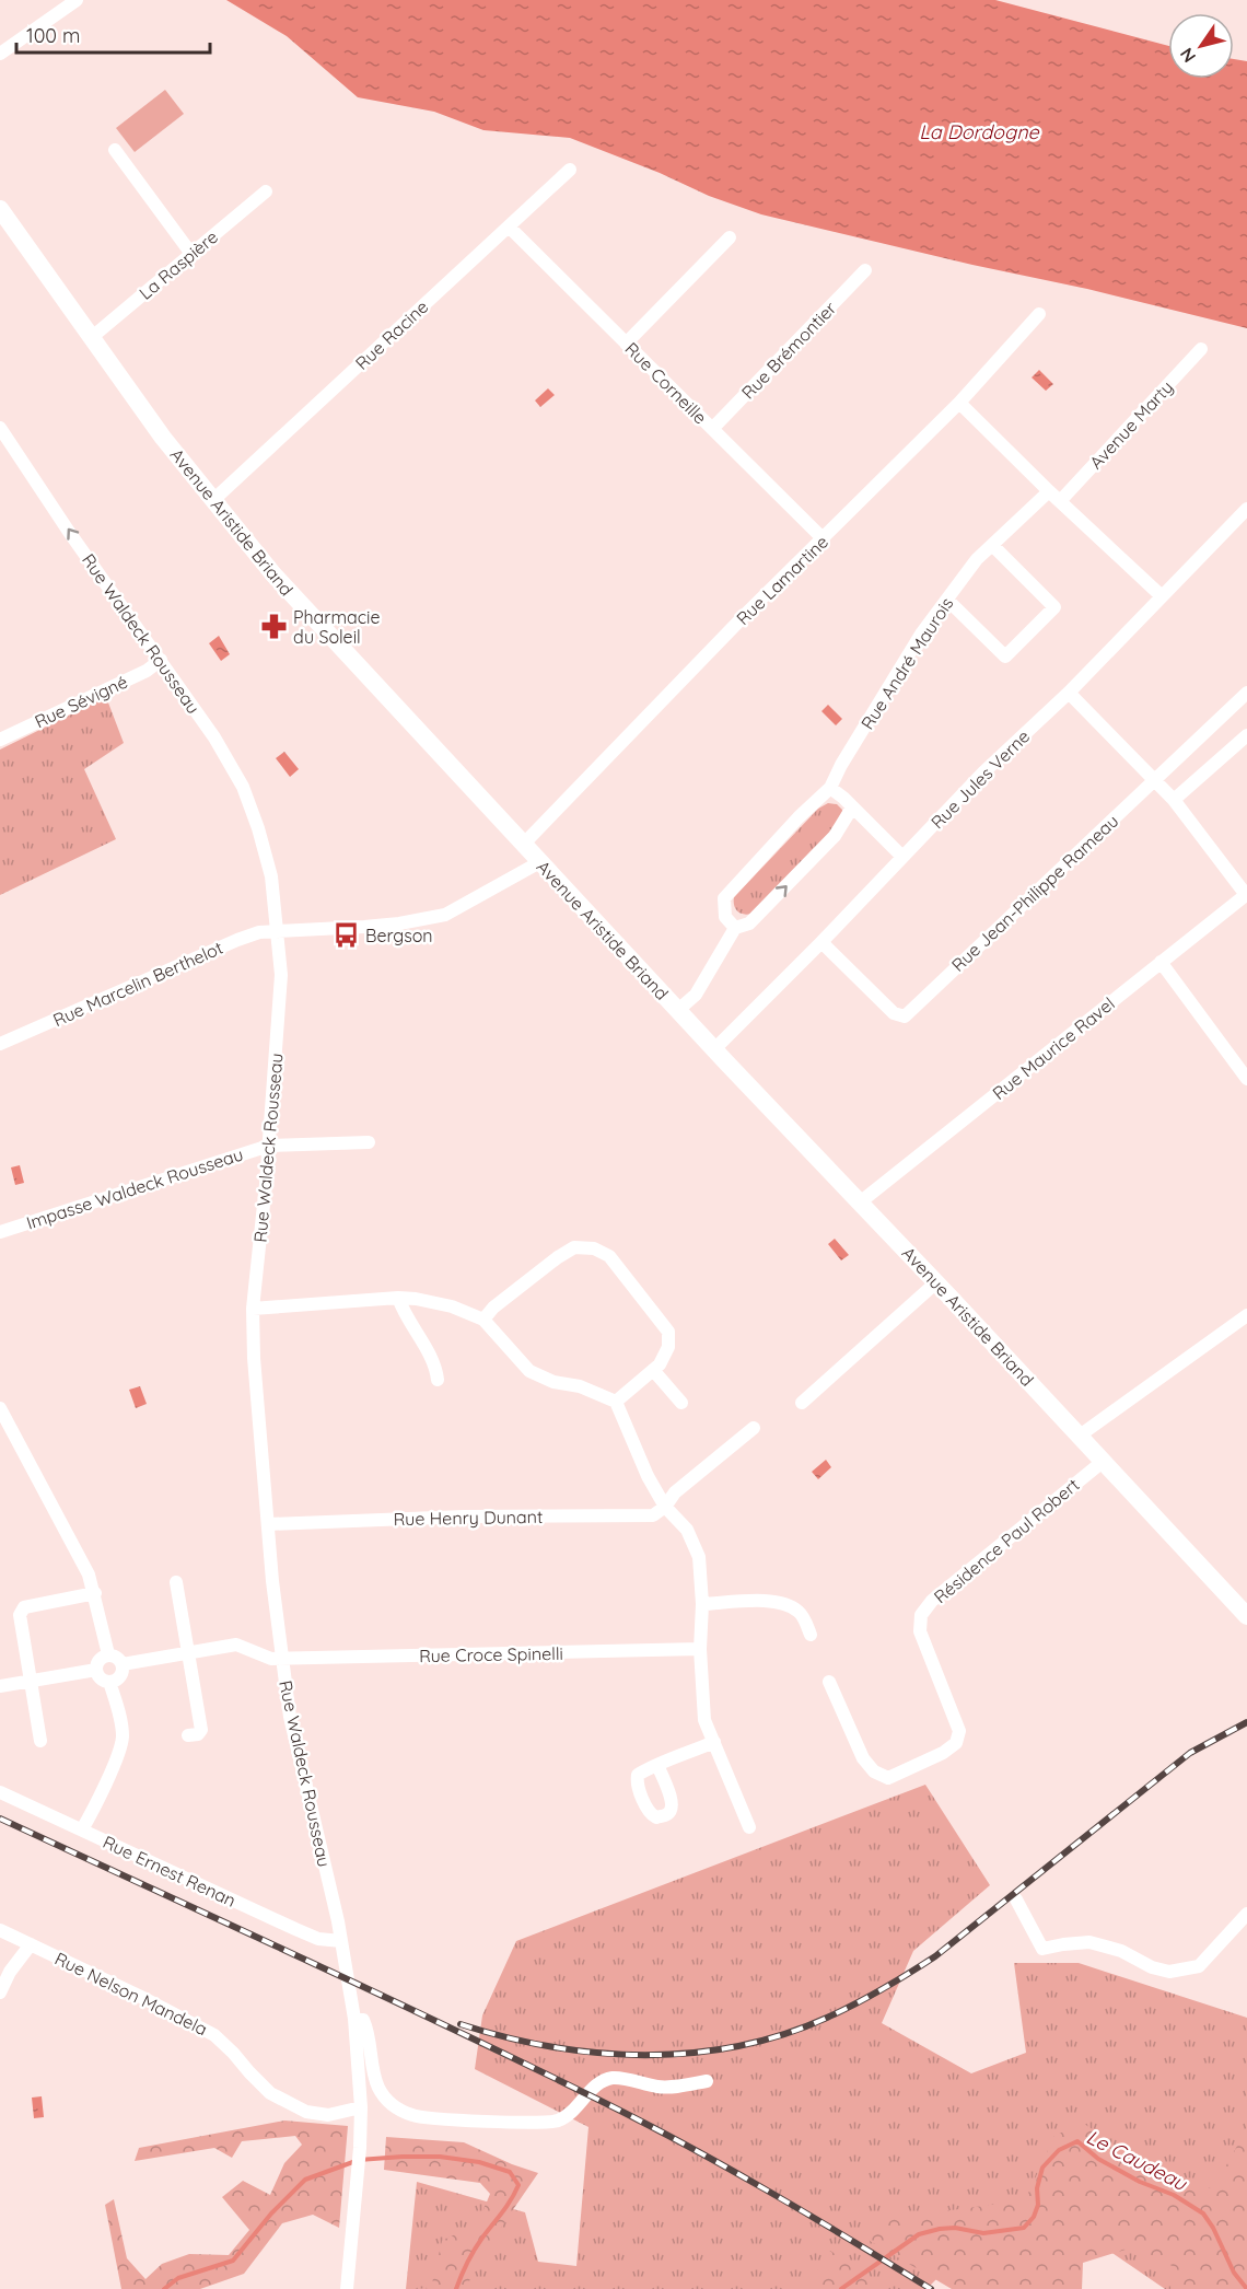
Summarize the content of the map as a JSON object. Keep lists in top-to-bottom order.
{
  "streets": {
    "main road": ["Avenue Aristide Briand"],
    "street": [
      "La Raspière",
      "Rue Racine",
      "Rue Brémontier",
      "Rue Corneille",
      "Avenue Marty",
      "Rue Lamartine",
      "Rue Waldeck Rousseau",
      "Rue André Maurois",
      "Rue Sévigné",
      "Rue Jules Verne",
      "Rue Jean-Philippe Rameau",
      "Rue Marcelin Berthelot",
      "Rue Maurice Ravel",
      "Impasse Waldeck Rousseau",
      "Rue Henry Dunant",
      "Résidence Paul Robert",
      "Rue Croce Spinelli",
      "Rue Ernest Renan",
      "Rue Nelson Mandela"
    ]
  },
  "crossings": [
    ["La Raspière", "Avenue Aristide Briand"],
    ["Rue Racine", "Rue Corneille"],
    ["Rue Racine", "Avenue Aristide Briand"],
    ["Rue Brémontier", "Rue Corneille"],
    ["Rue Corneille", "Rue Lamartine"],
    ["Avenue Aristide Briand", "Rue Lamartine"],
    ["Avenue Aristide Briand", "Rue Jules Verne"],
    ["Avenue Aristide Briand", "Rue Marcelin Berthelot"],
    ["Avenue Aristide Briand", "Rue Maurice Ravel"],
    ["Avenue Aristide Briand", "Résidence Paul Robert"],
    ["Rue Waldeck Rousseau", "Rue Sévigné"],
    ["Rue Waldeck Rousseau", "Rue Marcelin Berthelot"],
    ["Rue Waldeck Rousseau", "Impasse Waldeck Rousseau"],
    ["Rue Waldeck Rousseau", "Rue Henry Dunant"],
    ["Rue Waldeck Rousseau", "Rue Croce Spinelli"],
    ["Rue Waldeck Rousseau", "Rue Ernest Renan"],
    ["Rue Waldeck Rousseau", "Rue Nelson Mandela"],
    ["Rue Jules Verne", "Rue Jean-Philippe Rameau"]
  ],
  "water": ["La Dordogne", "Le Caudeau"],
  "places": {
    "pharmacy": ["Pharmacie du Soleil"],
    "bus stop": ["Bergson"]
  },
  "scale_bar": "100 m",
  "north": "bottom left"
}
